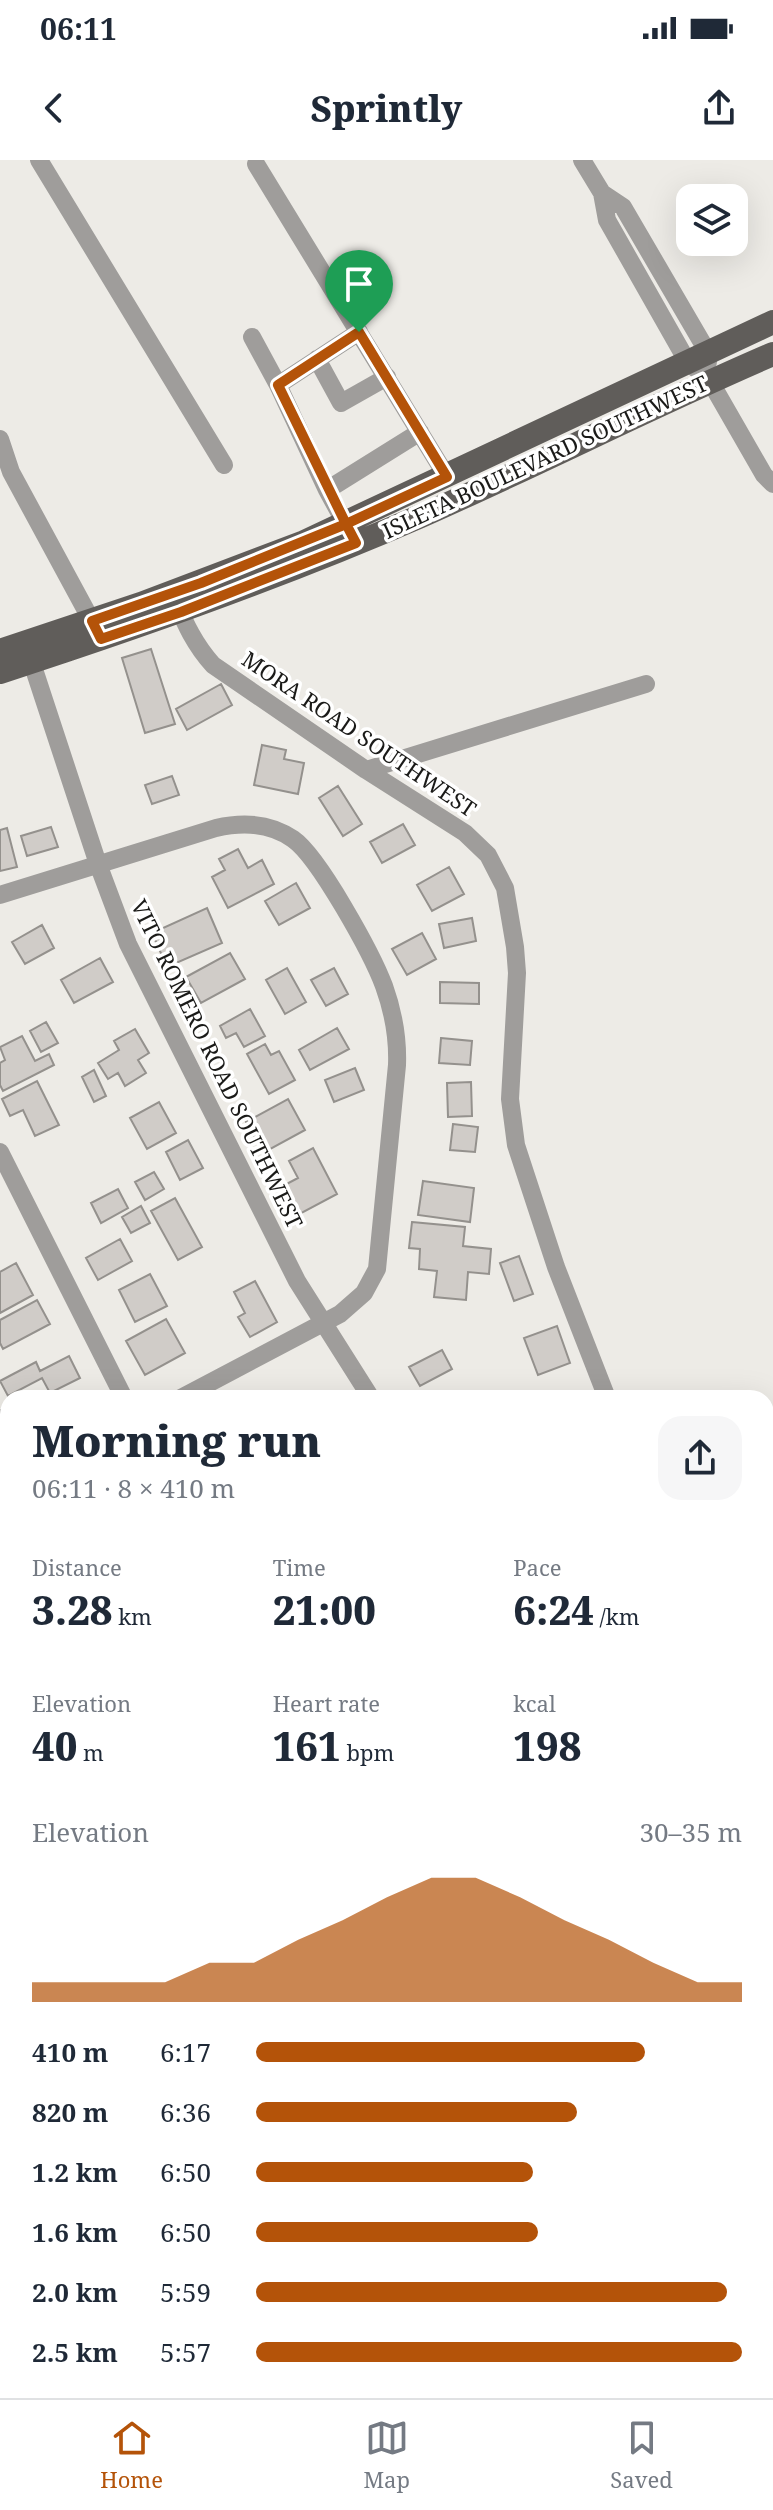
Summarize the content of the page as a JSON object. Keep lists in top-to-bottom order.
{
  "streets": {
    "main road": ["ISLETA BOULEVARD SOUTHWEST"],
    "street": ["MORA ROAD SOUTHWEST", "VITO ROMERO ROAD SOUTHWEST"]
  },
  "crossings": [
    ["ISLETA BOULEVARD SOUTHWEST", "MORA ROAD SOUTHWEST"],
    ["ISLETA BOULEVARD SOUTHWEST", "VITO ROMERO ROAD SOUTHWEST"]
  ],
  "page": {
    "status": "06:11",
    "header": "Sprintly",
    "heading": ["Morning run", "06:11 · 8 × 410 m"],
    "stats": [
      ["Distance", "3.28 km"],
      ["Time", "21:00"],
      ["Pace", "6:24 /km"],
      ["Elevation", "40 m"],
      ["Heart rate", "161 bpm"],
      ["kcal", "198"]
    ],
    "chart": ["Elevation", "30–35 m"],
    "list": [
      {
        "name": "410 m",
        "note": "6:17"
      },
      {
        "name": "820 m",
        "note": "6:36"
      },
      {
        "name": "1.2 km",
        "note": "6:50"
      },
      {
        "name": "1.6 km",
        "note": "6:50"
      },
      {
        "name": "2.0 km",
        "note": "5:59"
      },
      {
        "name": "2.5 km",
        "note": "5:57"
      }
    ],
    "tabs": ["Home", "Map", "Saved"]
  }
}
